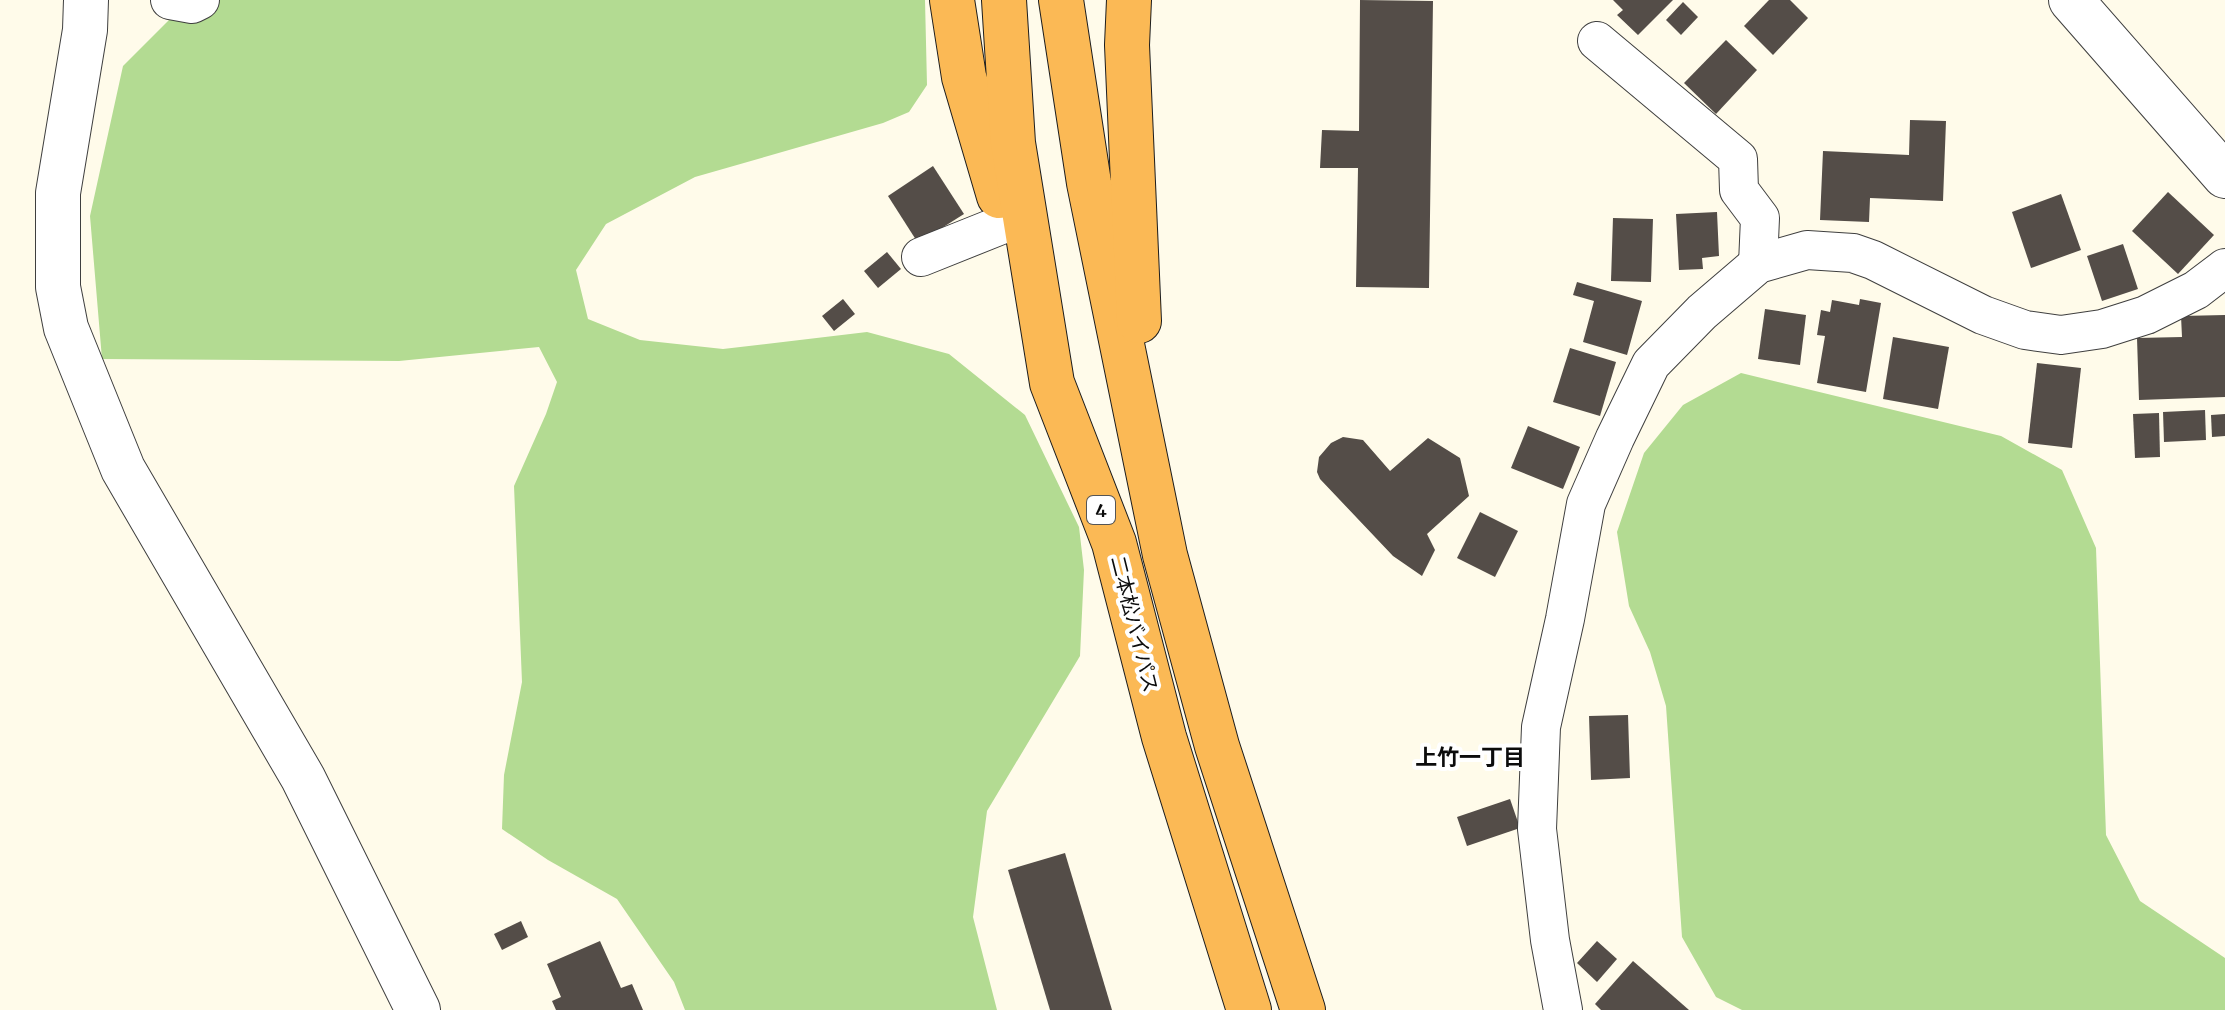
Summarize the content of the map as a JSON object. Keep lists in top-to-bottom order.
{
  "streets": {
    "highway": ["4", "二本松バイパス"]
  },
  "districts": ["上竹一丁目"]
}
